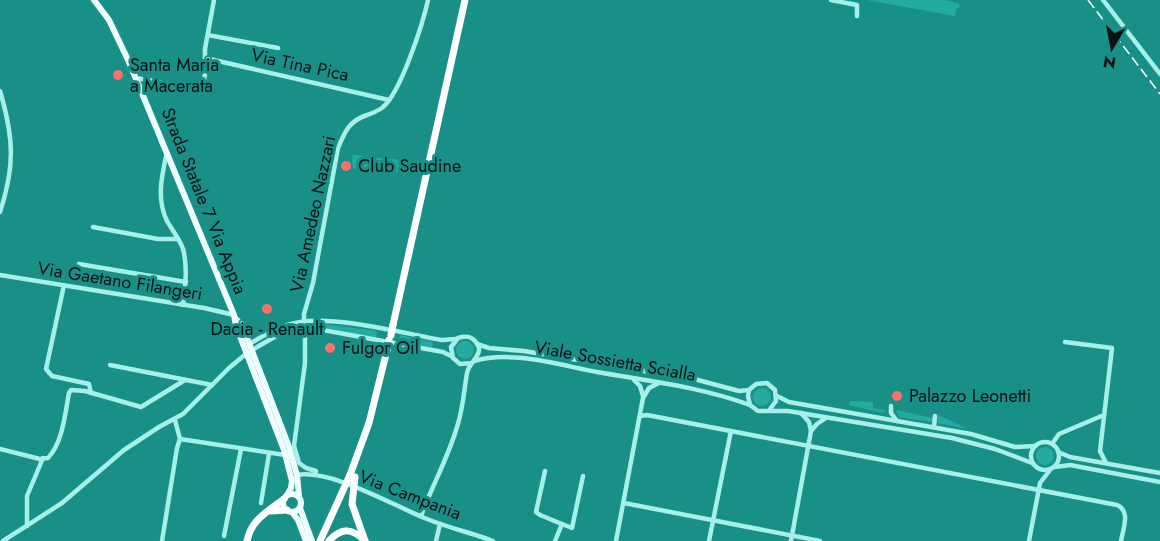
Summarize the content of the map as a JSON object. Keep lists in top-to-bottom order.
{
  "streets": {
    "main road": ["Strada Statale 7 Via Appia"],
    "street": [
      "Via Tina Pica",
      "Via Amedeo Nazzari",
      "Via Gaetano Filangeri",
      "Viale Sossietta Scialla",
      "Via Campania"
    ]
  },
  "crossings": [
    ["Via Tina Pica", "Via Amedeo Nazzari"],
    ["Strada Statale 7 Via Appia", "Via Gaetano Filangeri"],
    ["Strada Statale 7 Via Appia", "Viale Sossietta Scialla"],
    ["Strada Statale 7 Via Appia", "Via Campania"],
    ["Via Amedeo Nazzari", "Viale Sossietta Scialla"]
  ],
  "places": [
    "Santa Maria a Macerata",
    "Club Saudine",
    "Dacia - Renault",
    "Fulgor Oil",
    "Palazzo Leonetti"
  ],
  "north": "bottom"
}
